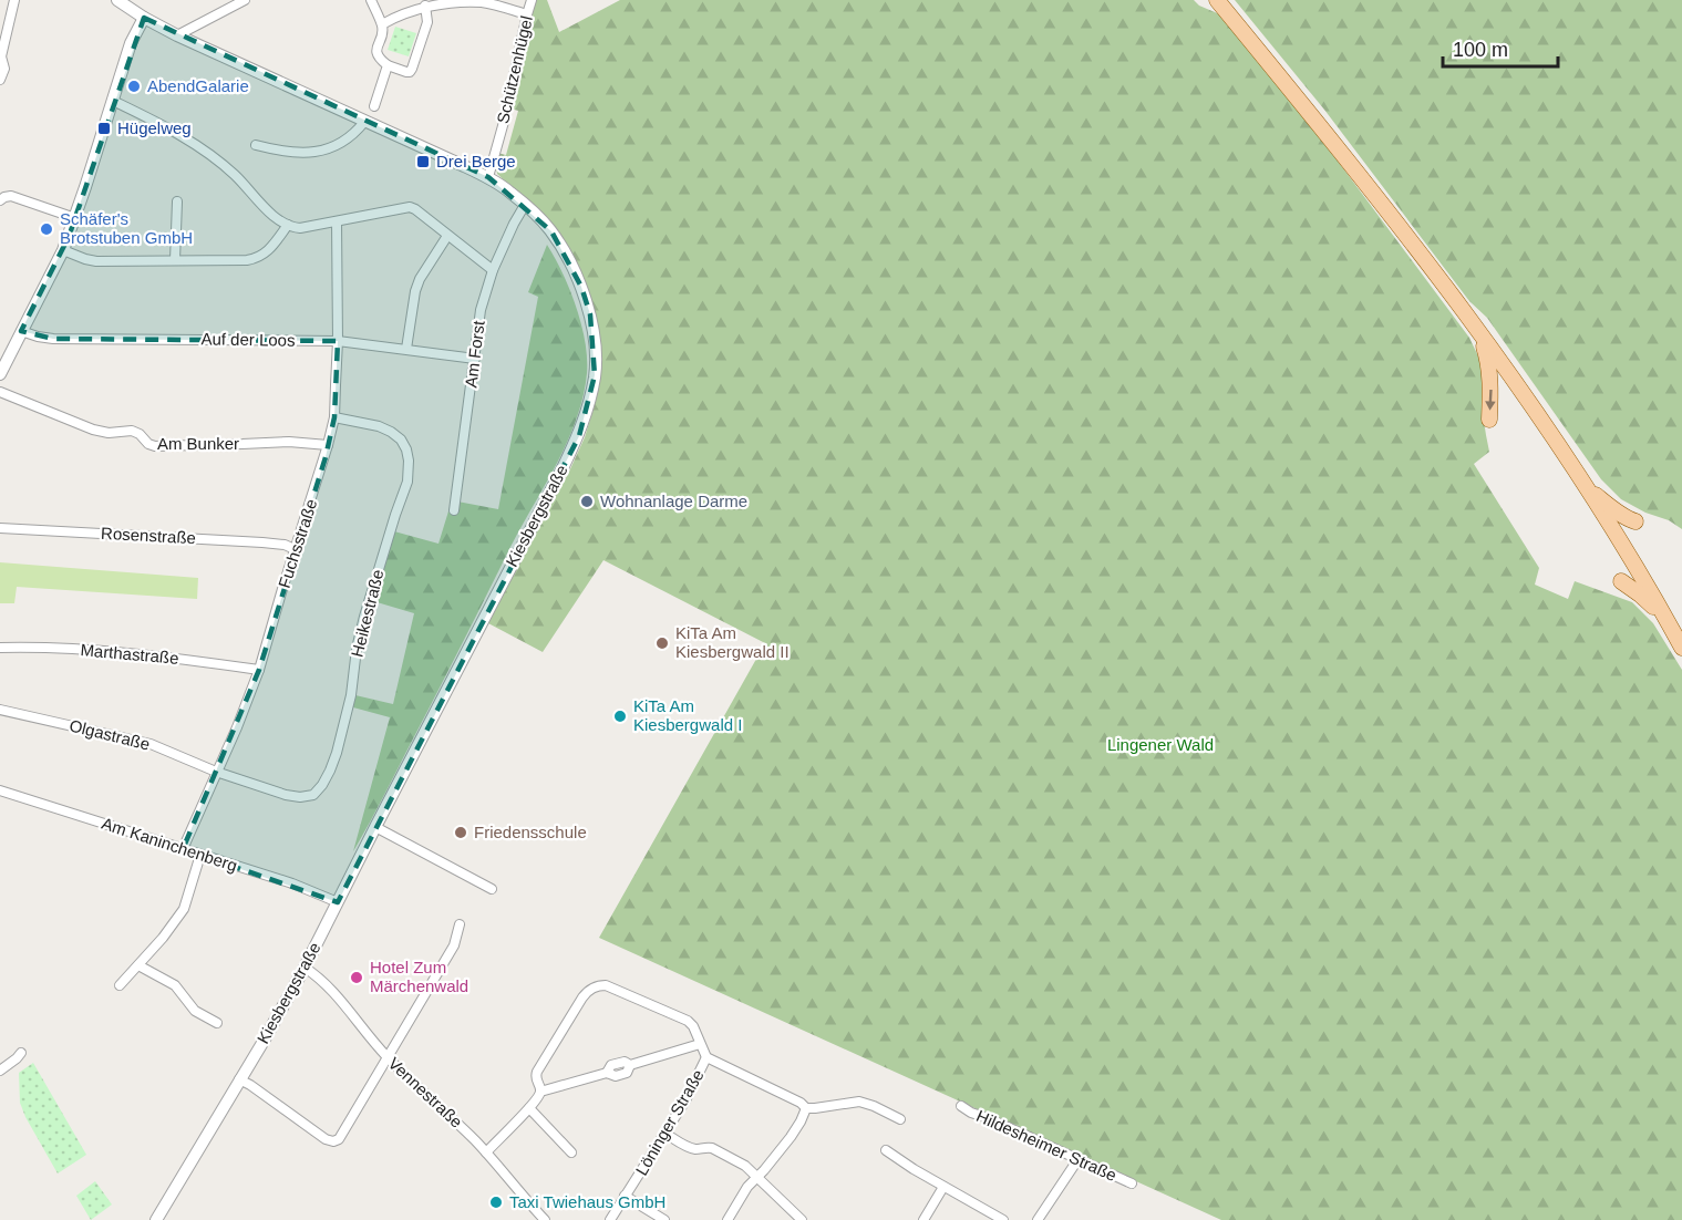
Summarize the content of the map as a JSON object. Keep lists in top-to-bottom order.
{
  "streets": {
    "street": [
      "Schützenhügel",
      "Auf der Loos",
      "Am Forst",
      "Am Bunker",
      "Kiesbergstraße",
      "Rosenstraße",
      "Fuchsstraße",
      "Heikestraße",
      "Marthastraße",
      "Olgastraße",
      "Am Kaninchenberg",
      "Vennestraße",
      "Löninger Straße",
      "Hildesheimer Straße"
    ]
  },
  "crossings": [
    ["Schützenhügel", "Kiesbergstraße"],
    ["Auf der Loos", "Am Forst"],
    ["Auf der Loos", "Fuchsstraße"],
    ["Am Forst", "Kiesbergstraße"],
    ["Am Bunker", "Fuchsstraße"],
    ["Kiesbergstraße", "Am Kaninchenberg"],
    ["Kiesbergstraße", "Vennestraße"],
    ["Rosenstraße", "Fuchsstraße"],
    ["Fuchsstraße", "Heikestraße"],
    ["Fuchsstraße", "Marthastraße"],
    ["Fuchsstraße", "Olgastraße"],
    ["Fuchsstraße", "Am Kaninchenberg"],
    ["Heikestraße", "Olgastraße"]
  ],
  "parks": ["Lingener Wald"],
  "places": {
    "other": [
      "AbendGalarie",
      "Schäfer's Brotstuben GmbH",
      "Wohnanlage Darme",
      "KiTa Am Kiesbergwald II",
      "KiTa Am Kiesbergwald I",
      "Friedensschule",
      "Hotel Zum Märchenwald",
      "Taxi Twiehaus GmbH"
    ],
    "transit": ["Hügelweg", "Drei Berge"]
  },
  "scale_bar": "100 m"
}
